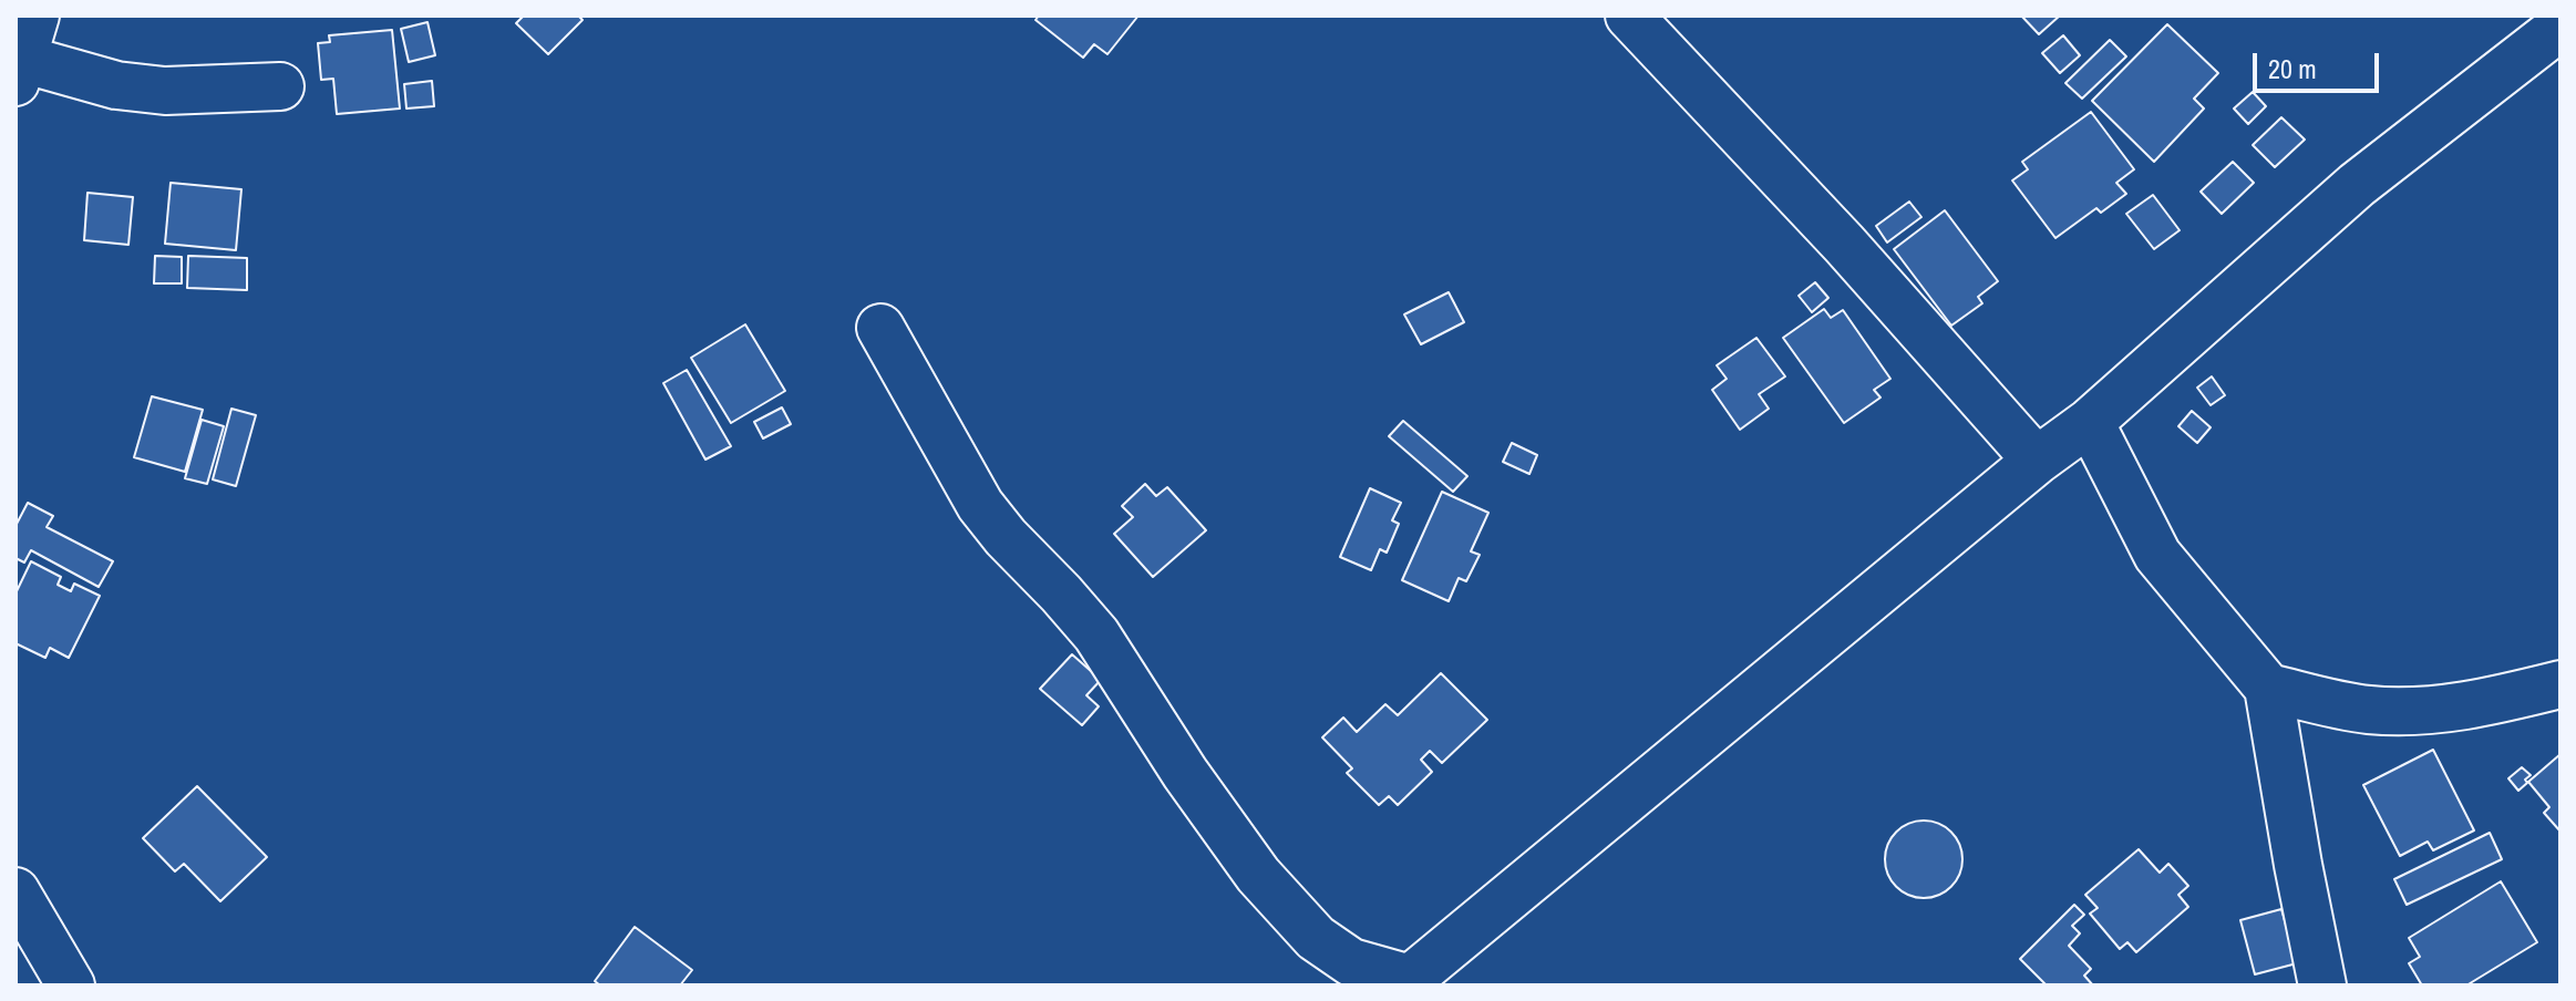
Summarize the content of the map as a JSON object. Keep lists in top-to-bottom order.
{
  "scale_bar": "20 m"
}
